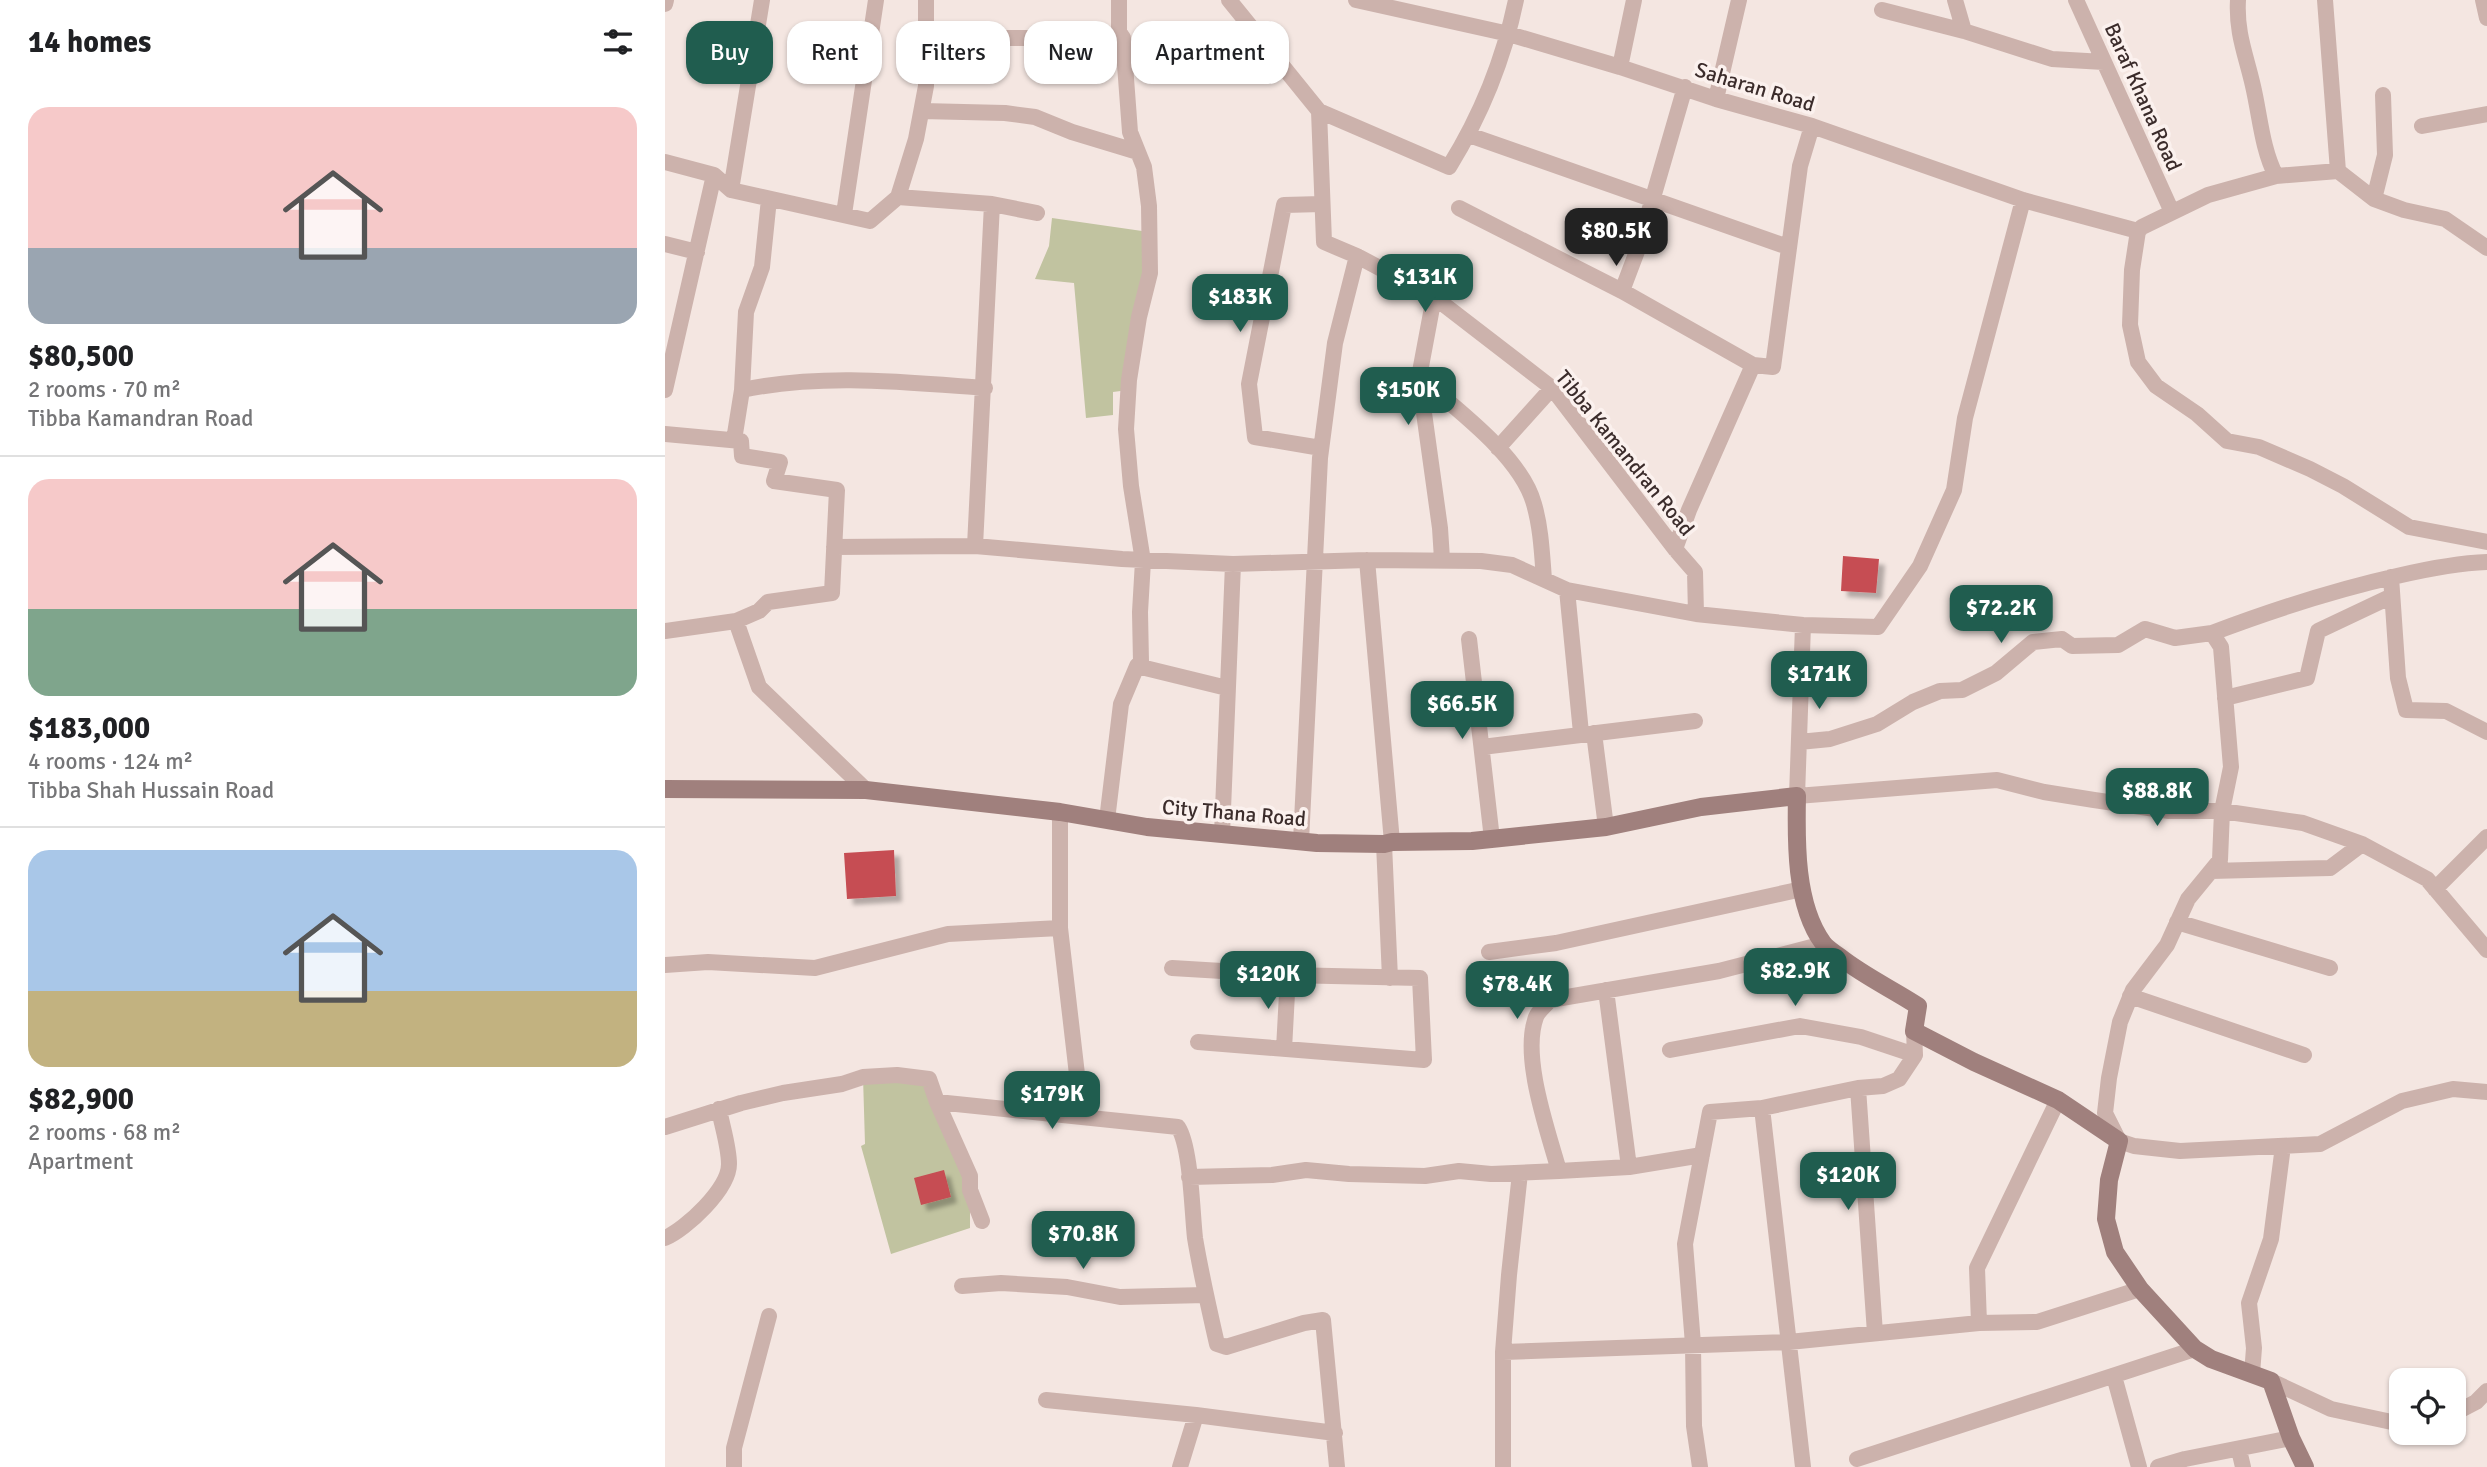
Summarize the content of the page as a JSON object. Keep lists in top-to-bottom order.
{
  "streets": {
    "street": [
      "Saharan Road",
      "Baraf Khana Road",
      "Tibba Kamandran Road",
      "City Thana Road"
    ]
  },
  "page": {
    "heading": "14 homes",
    "chip": [
      "Buy",
      "Rent",
      "Filters",
      "New",
      "Apartment"
    ],
    "list": [
      {
        "name": "$80,500",
        "note": "2 rooms · 70 m² · Tibba Kamandran Road"
      },
      {
        "name": "$183,000",
        "note": "4 rooms · 124 m² · Tibba Shah Hussain Road"
      },
      {
        "name": "$82,900",
        "note": "2 rooms · 68 m² · Apartment"
      }
    ],
    "price": [
      "$80.5K",
      "$131K",
      "$183K",
      "$150K",
      "$72.2K",
      "$171K",
      "$66.5K",
      "$88.8K",
      "$82.9K",
      "$120K",
      "$78.4K",
      "$179K",
      "$120K",
      "$70.8K"
    ]
  }
}
